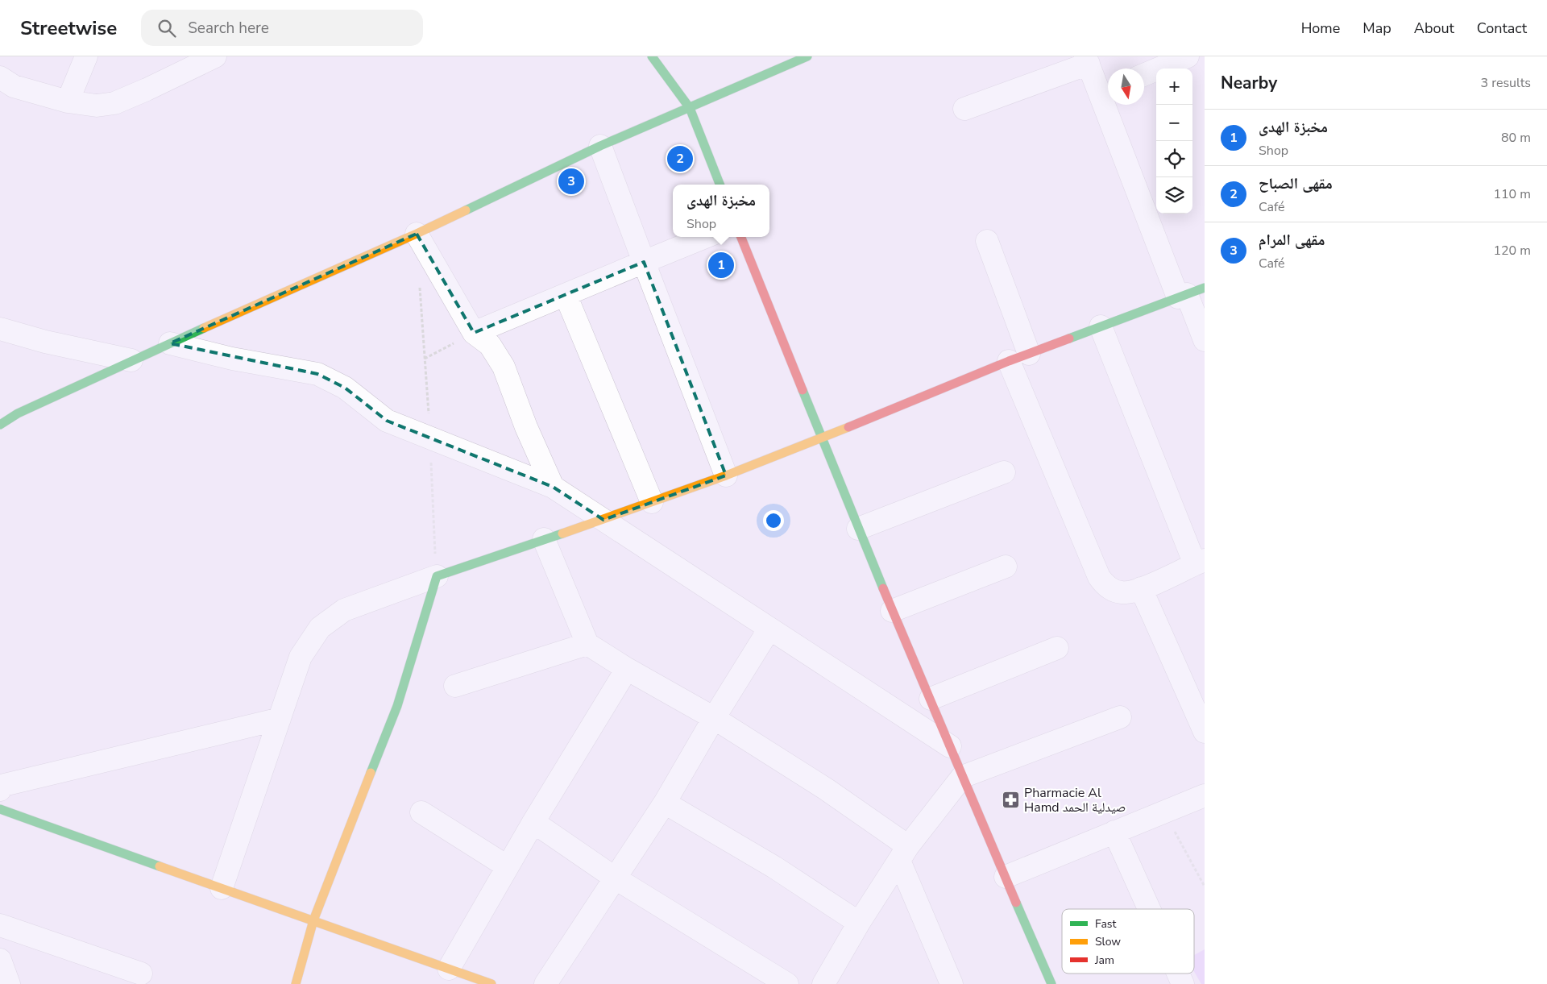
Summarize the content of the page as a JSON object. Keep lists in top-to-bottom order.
{
  "places": {
    "pharmacy": ["Pharmacie Al Hamd صيدلية الحمد"]
  },
  "legend": ["Fast", "Slow", "Jam"],
  "north": "bottom",
  "page": {
    "header": "Streetwise",
    "search": "Search here",
    "nav": [
      "Home",
      "Map",
      "About",
      "Contact"
    ],
    "heading": ["Nearby", "3 results"],
    "map_buttons": ["+", "−"],
    "list": [
      {
        "mark": "1",
        "name": "مخبزة الهدى",
        "note": "Shop",
        "value": "80 m"
      },
      {
        "mark": "2",
        "name": "مقهى الصباح",
        "note": "Café",
        "value": "110 m"
      },
      {
        "mark": "3",
        "name": "مقهى المرام",
        "note": "Café",
        "value": "120 m"
      }
    ],
    "pins": ["2", "3", "1"],
    "popup": ["مخبزة الهدى", "Shop"]
  }
}
